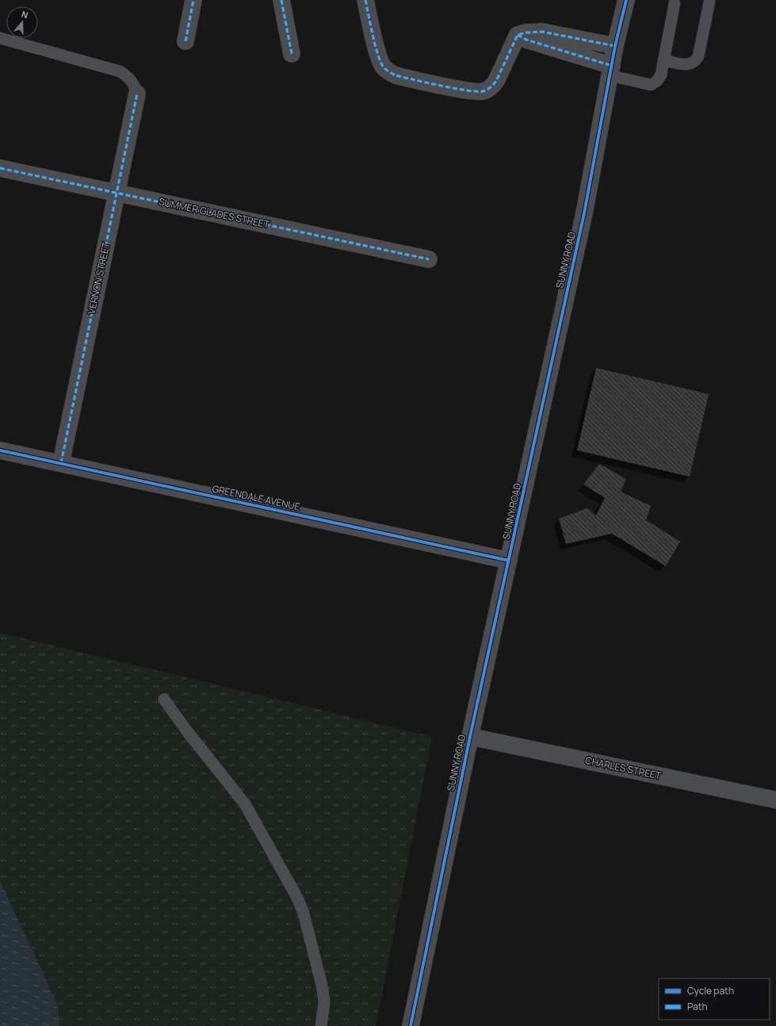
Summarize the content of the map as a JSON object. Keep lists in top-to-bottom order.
{
  "streets": {
    "street": [
      "SUMMER GLADES STREET",
      "SUNNY ROAD",
      "VERNON STREET",
      "GREENDALE AVENUE",
      "CHARLES STREET"
    ]
  },
  "crossings": [
    ["SUMMER GLADES STREET", "VERNON STREET"],
    ["SUNNY ROAD", "GREENDALE AVENUE"],
    ["SUNNY ROAD", "CHARLES STREET"],
    ["VERNON STREET", "GREENDALE AVENUE"]
  ],
  "legend": ["Cycle path", "Path"],
  "north": "top"
}
